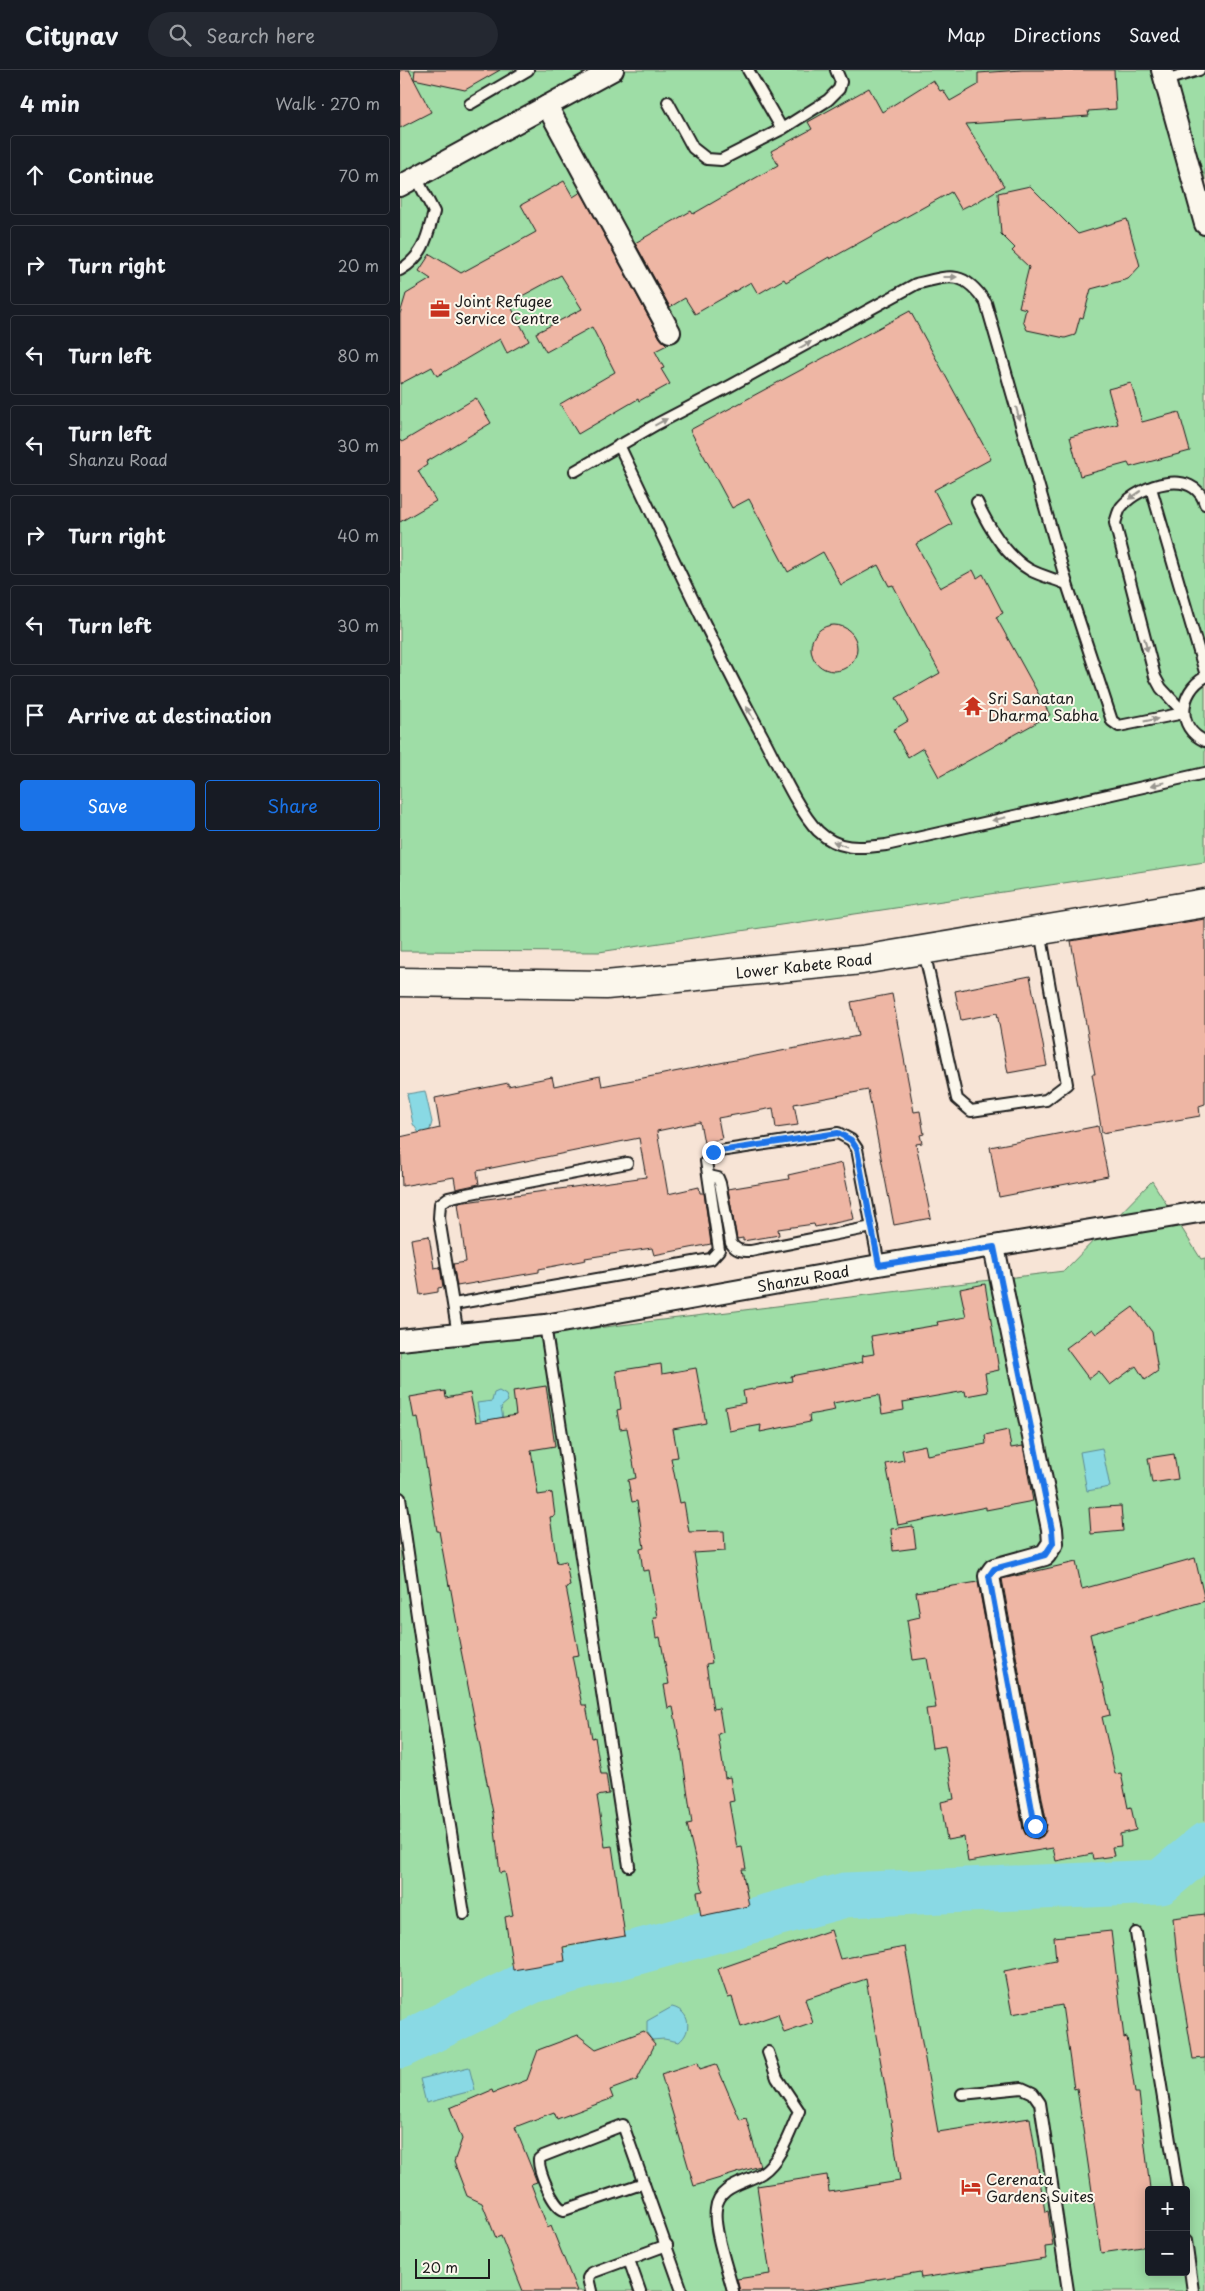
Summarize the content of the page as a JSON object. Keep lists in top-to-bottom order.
{
  "streets": {
    "main road": ["Lower Kabete Road"],
    "street": ["Shanzu Road"]
  },
  "places": {
    "office": ["Joint Refugee Service Centre"],
    "temple": ["Sri Sanatan Dharma Sabha"],
    "hotel": ["Cerenata Gardens Suites"]
  },
  "scale_bar": "20 m",
  "page": {
    "header": "Citynav",
    "search": "Search here",
    "nav": ["Map", "Directions", "Saved"],
    "heading": ["4 min", "Walk · 270 m"],
    "list": [
      ["Continue", "70 m"],
      ["Turn right", "20 m"],
      ["Turn left", "80 m"],
      ["Turn left", "Shanzu Road", "30 m"],
      ["Turn right", "40 m"],
      ["Turn left", "30 m"],
      "Arrive at destination"
    ],
    "buttons": ["Save", "Share"],
    "map_buttons": ["+", "−"],
    "scale": "20 m"
  }
}
